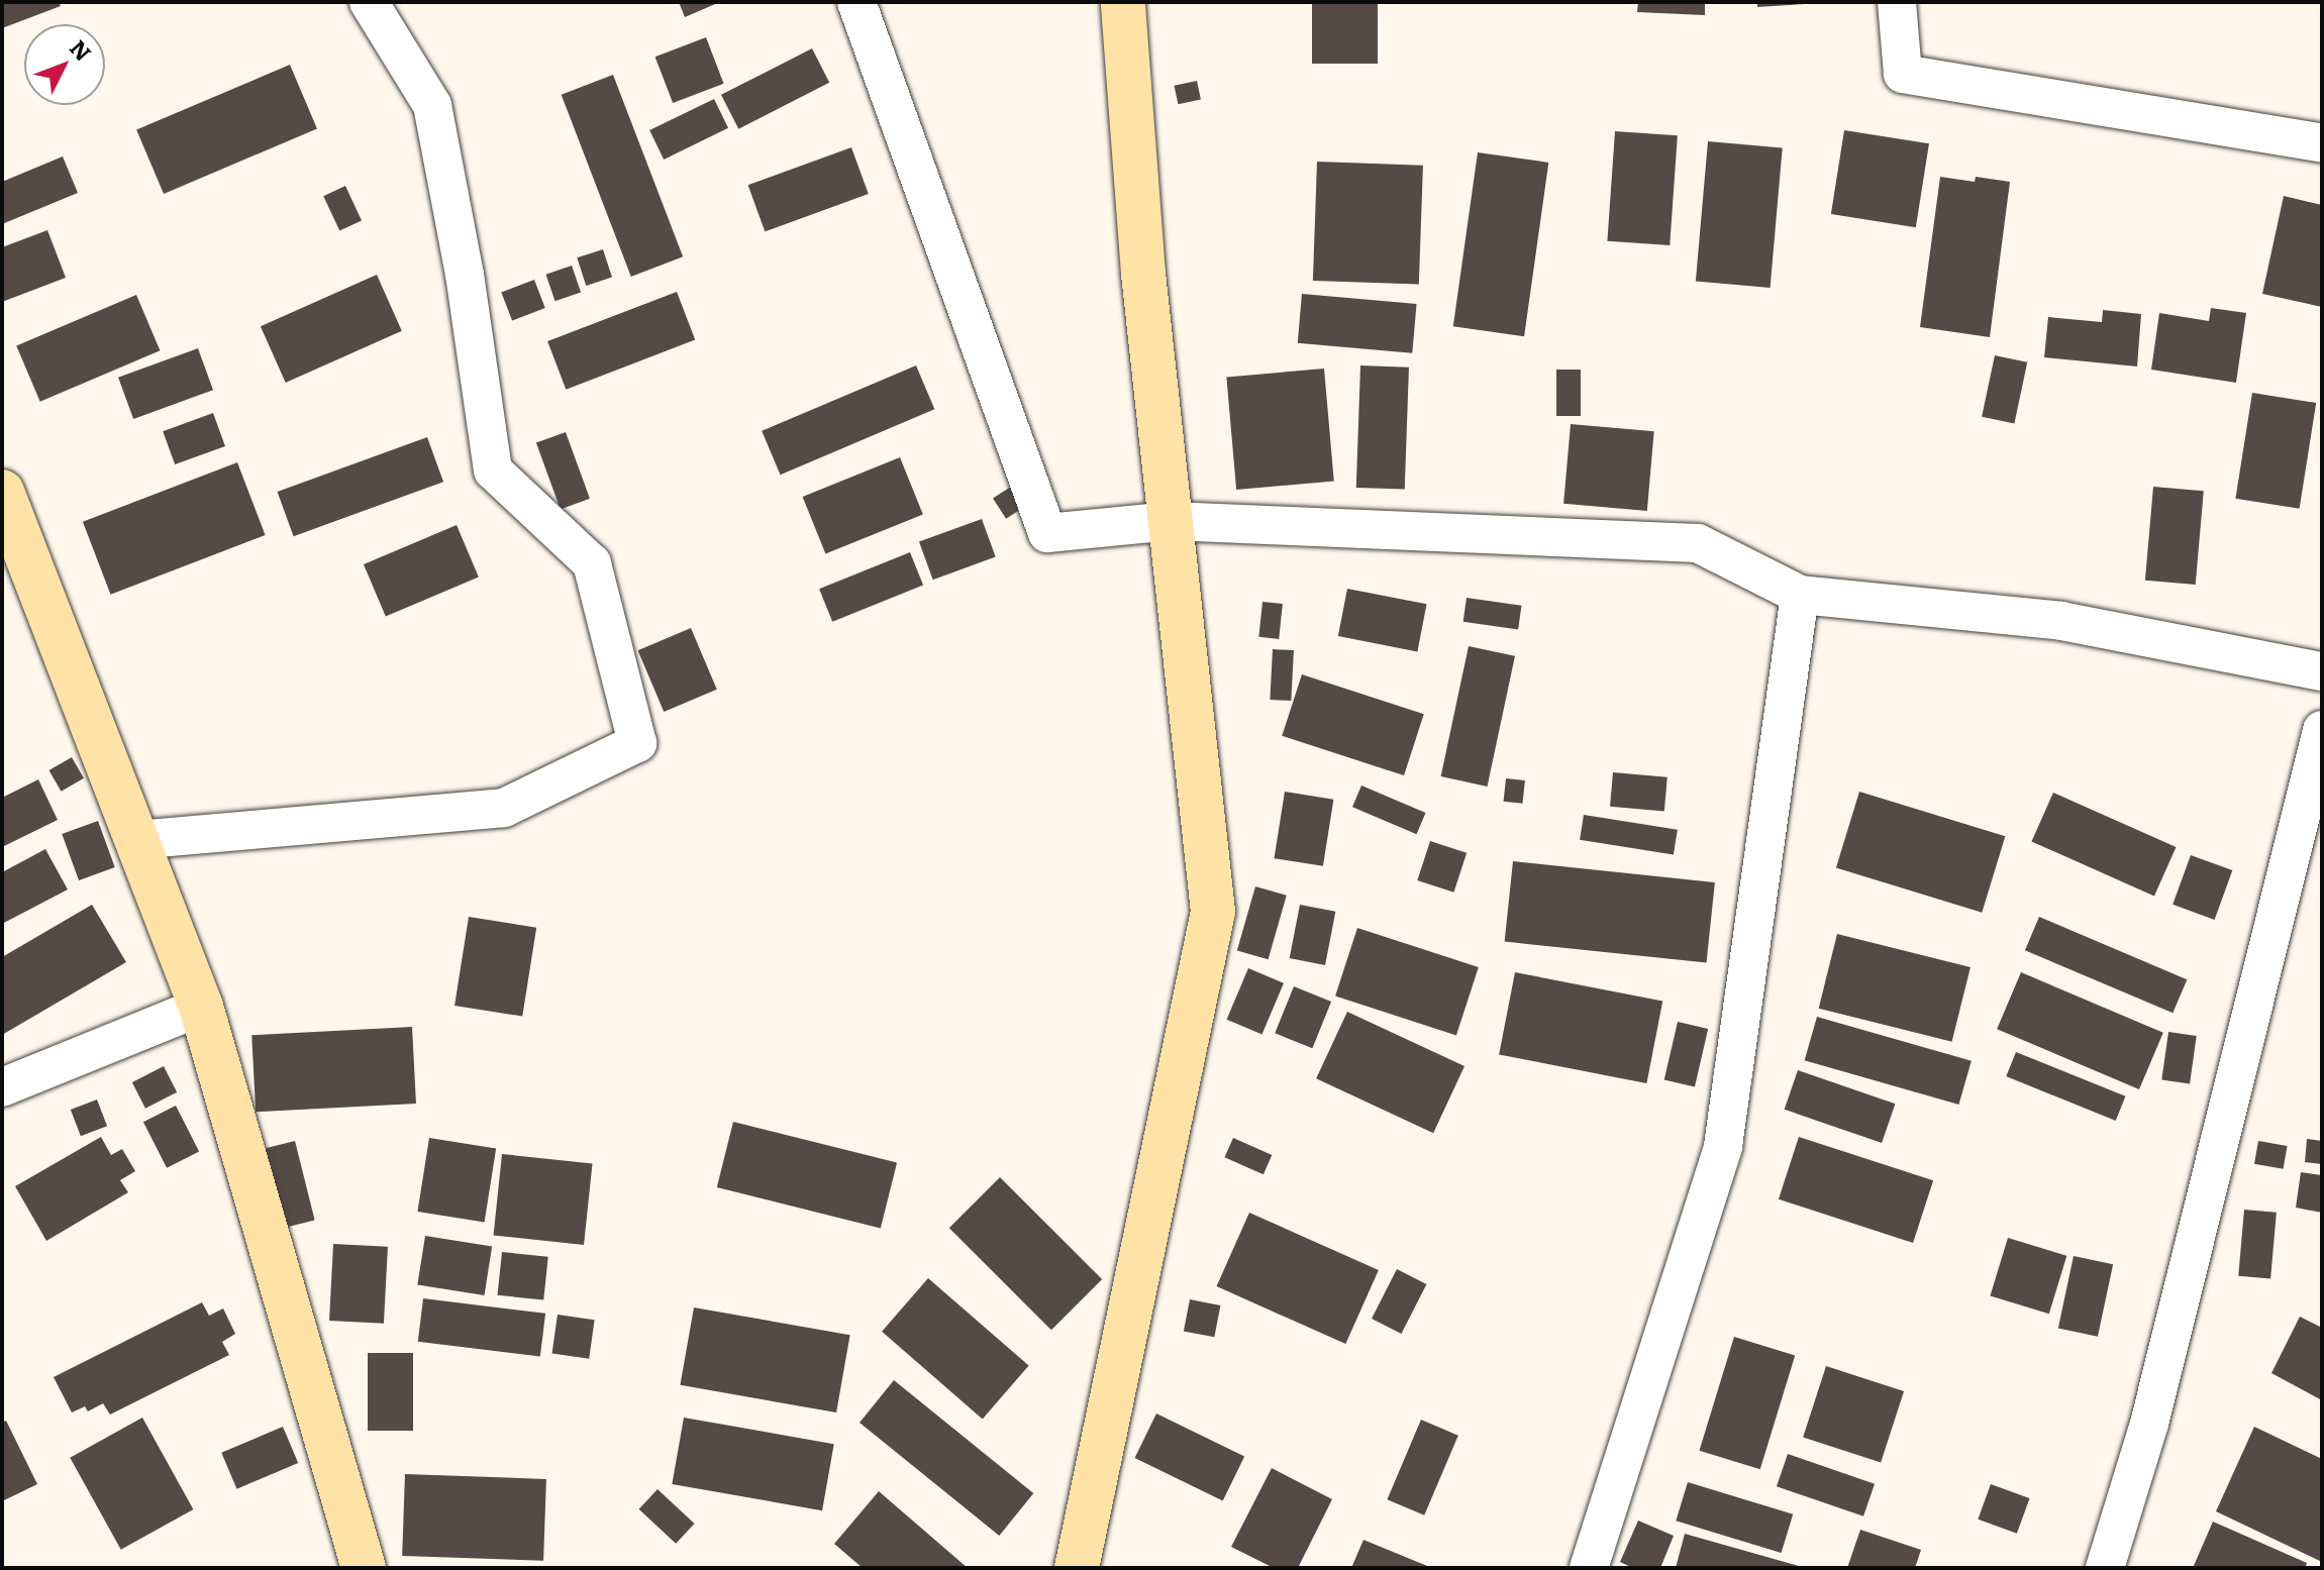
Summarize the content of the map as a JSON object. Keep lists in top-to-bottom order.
{
  "north": "top right"
}
